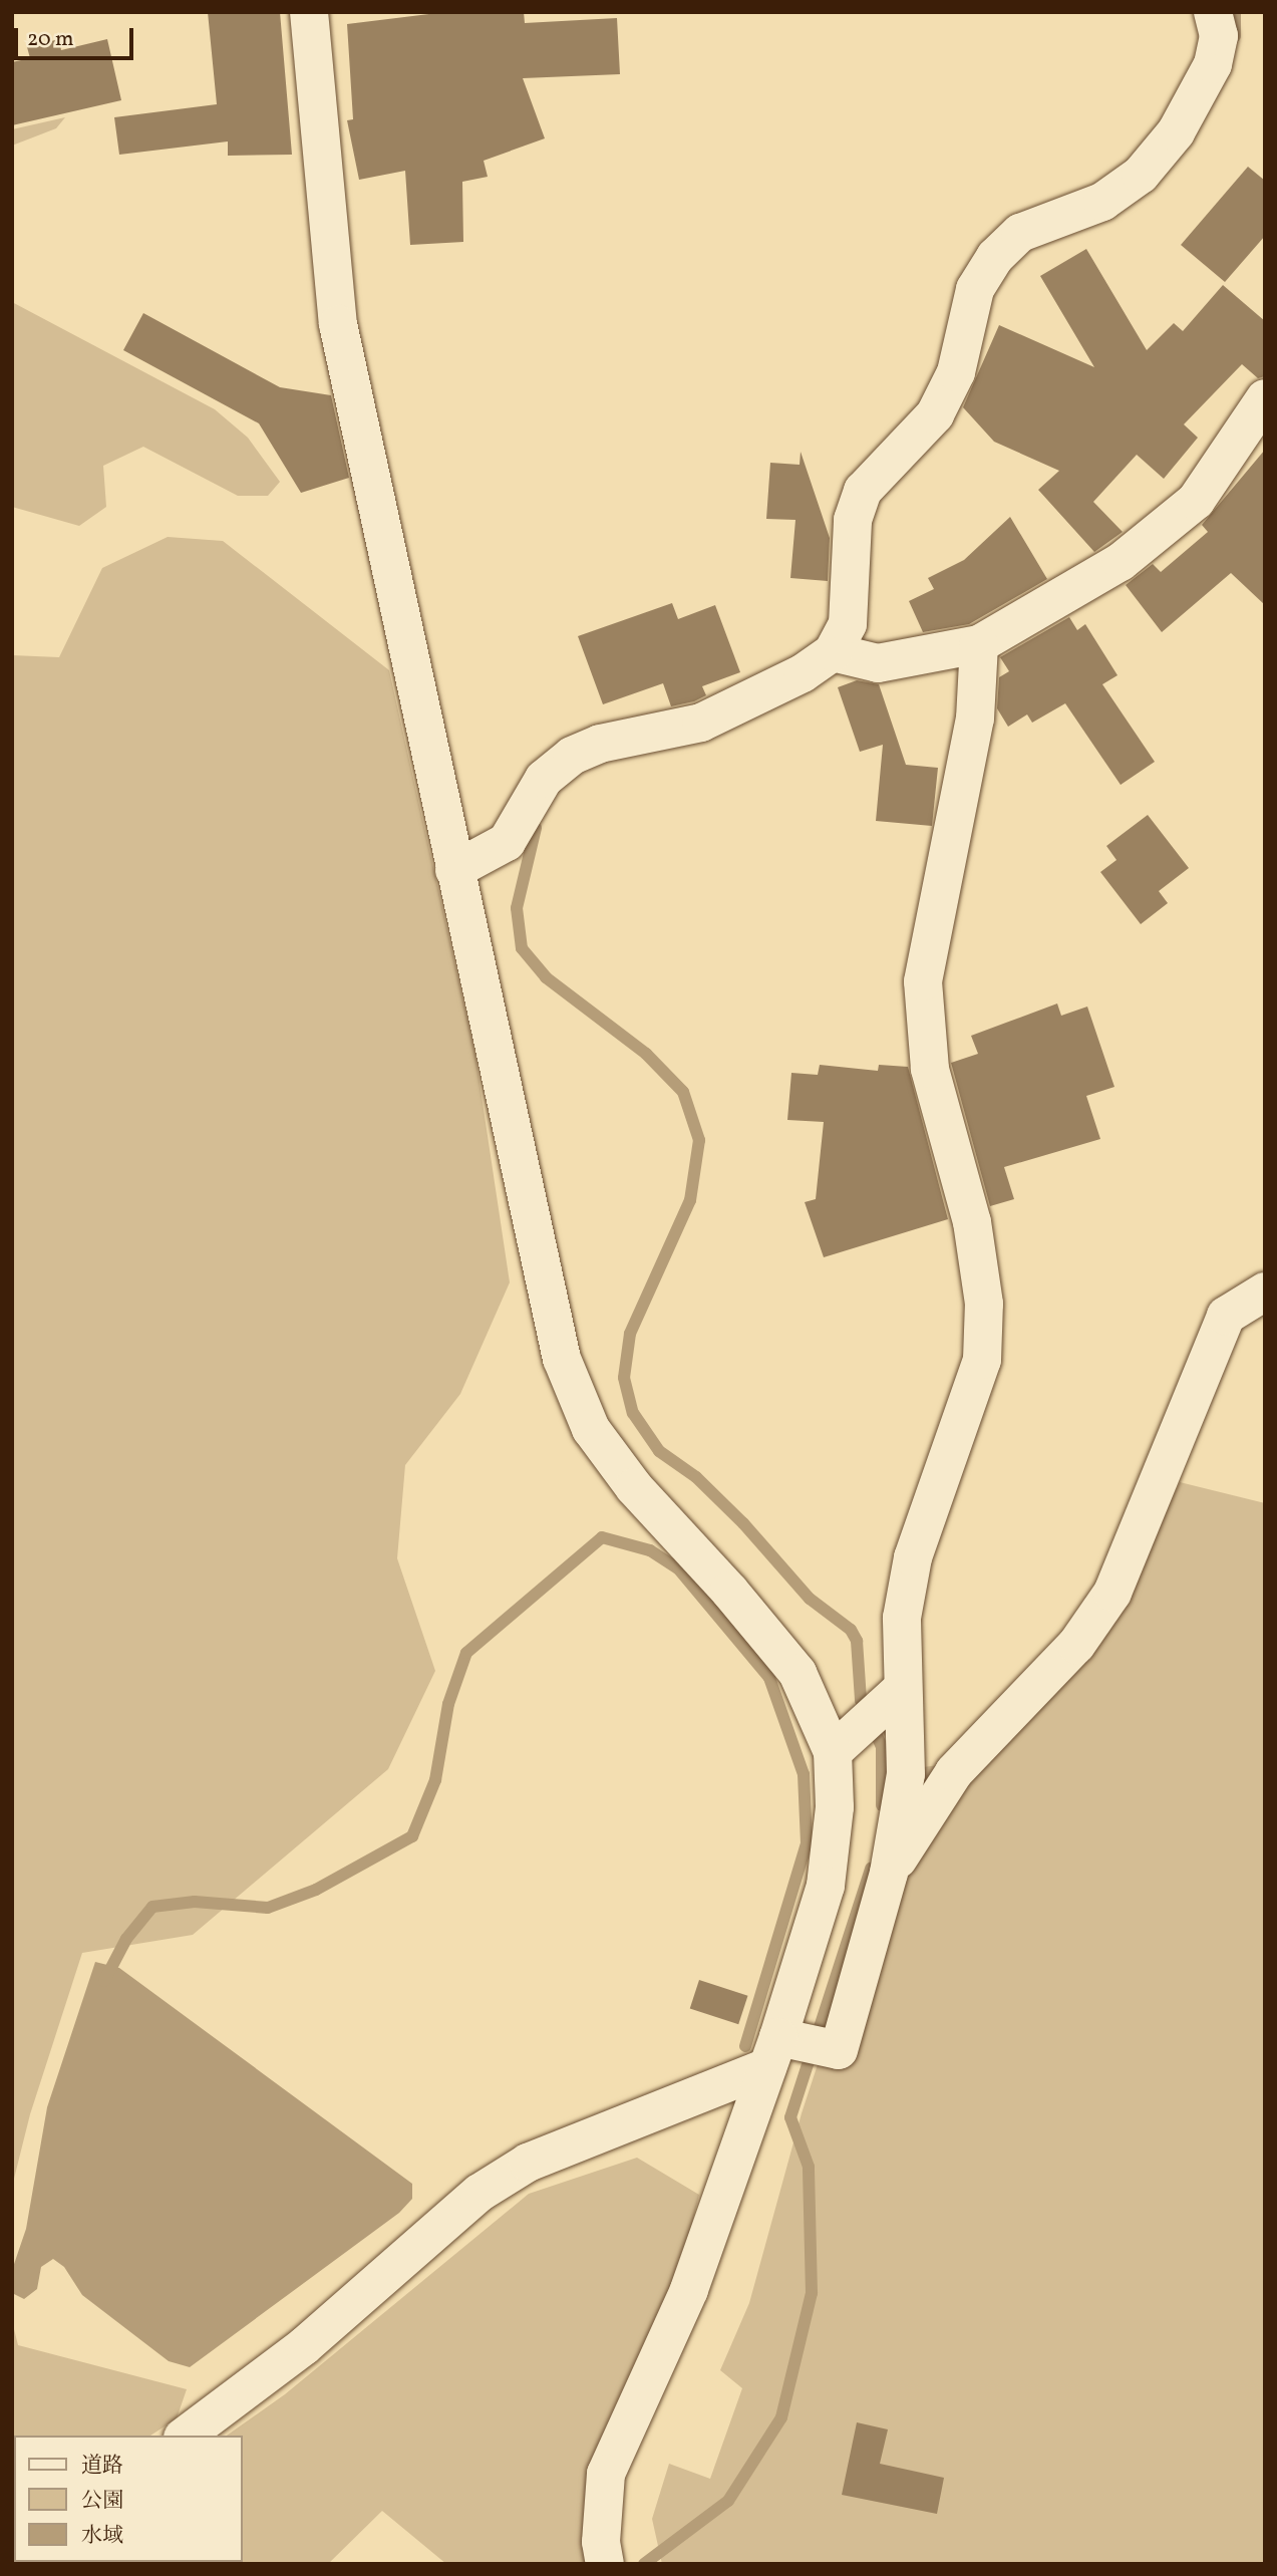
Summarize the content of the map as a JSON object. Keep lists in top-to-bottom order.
{
  "legend": ["道路", "公園", "水域"],
  "scale_bar": "20 m"
}
